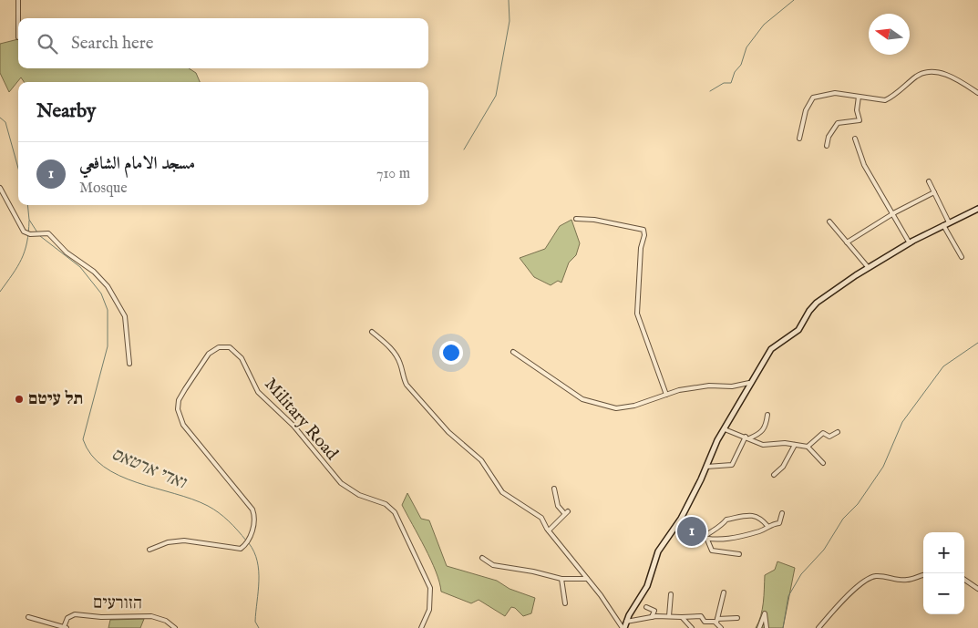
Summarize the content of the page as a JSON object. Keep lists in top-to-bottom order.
{
  "streets": {
    "street": ["Military Road", "הזורעים"]
  },
  "water": ["ואדי ארטאס"],
  "places": ["תל עיטם"],
  "north": "left",
  "page": {
    "search": "Search here",
    "heading": "Nearby",
    "list": [
      {
        "mark": "1",
        "name": "مسجد الامام الشافعي",
        "note": "Mosque",
        "value": "710 m"
      }
    ],
    "pins": "1",
    "map_buttons": ["+", "−"]
  }
}
